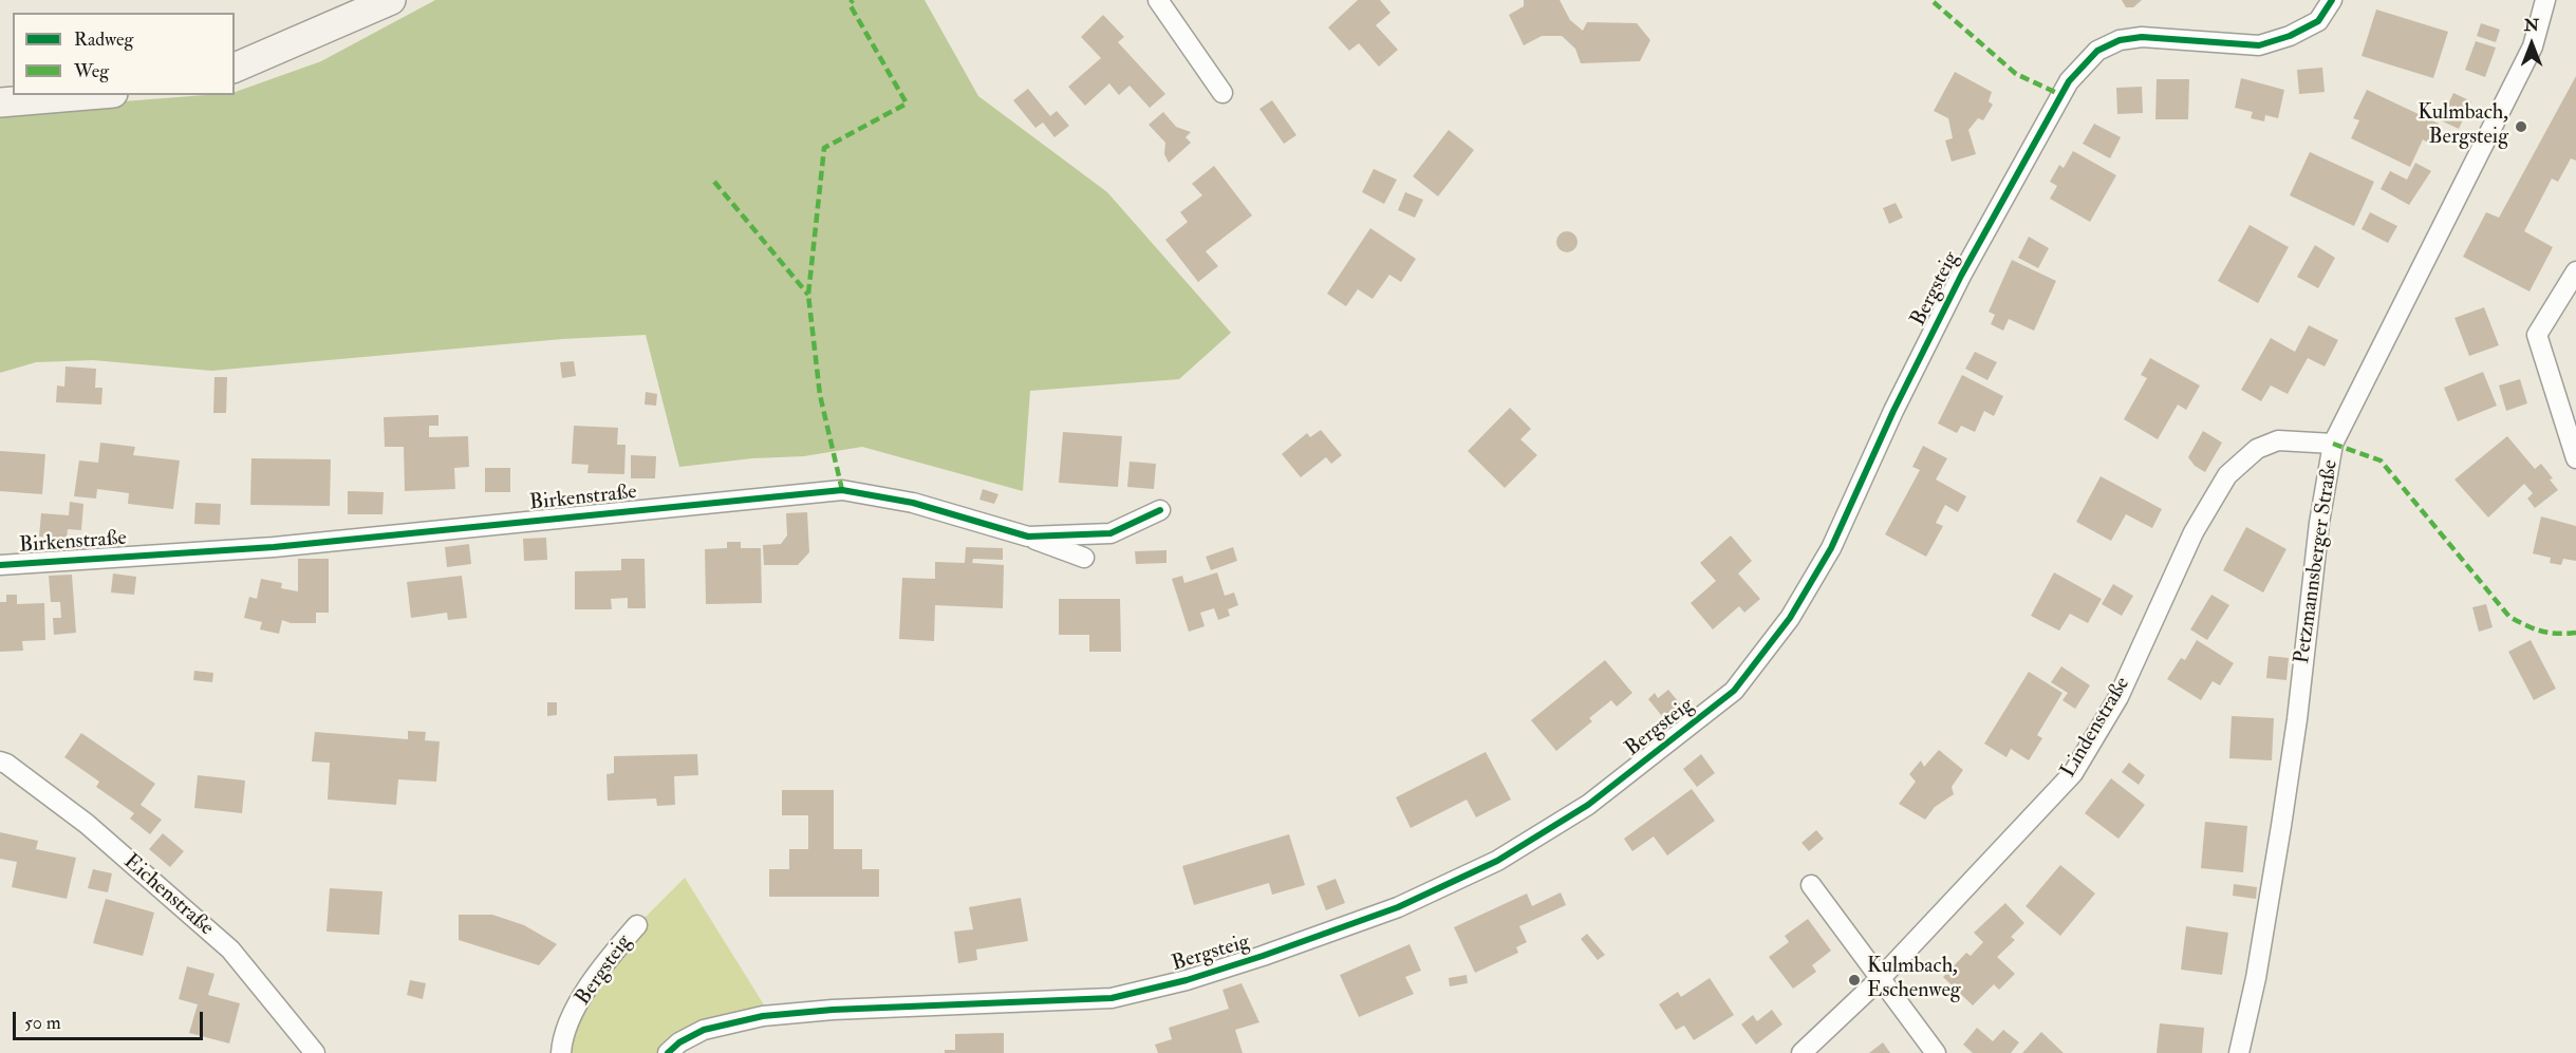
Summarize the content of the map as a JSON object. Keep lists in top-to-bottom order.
{
  "streets": {
    "street": [
      "Bergsteig",
      "Birkenstraße",
      "Petzmannsberger Straße",
      "Lindenstraße",
      "Eichenstraße"
    ]
  },
  "crossings": [
    ["Petzmannsberger Straße", "Lindenstraße"]
  ],
  "places": ["Kulmbach, Bergsteig", "Kulmbach, Eschenweg"],
  "legend": ["Radweg", "Weg"],
  "scale_bar": "50 m",
  "north": "top"
}
